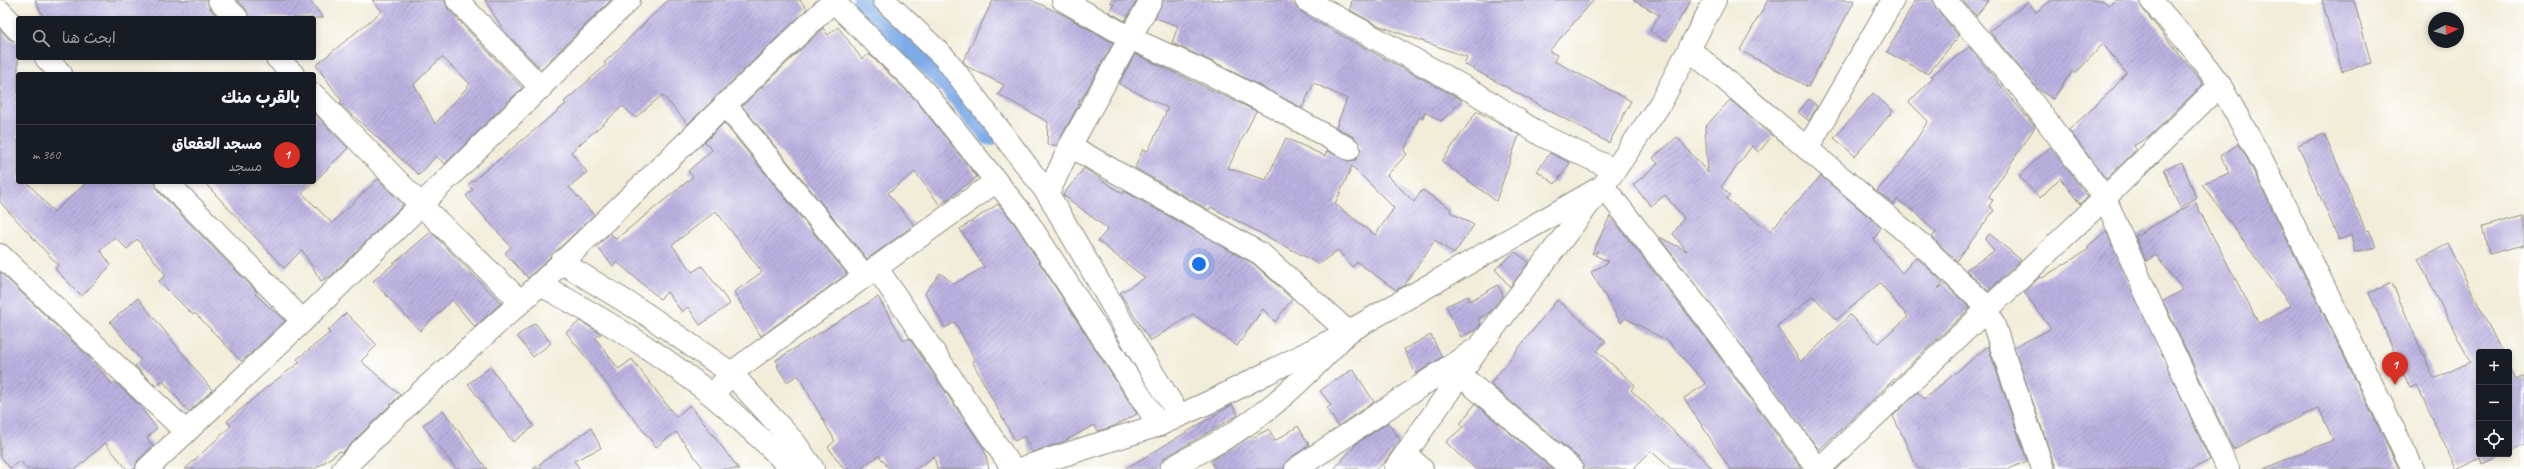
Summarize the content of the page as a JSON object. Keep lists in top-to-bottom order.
{
  "north": "right",
  "page": {
    "search": "ابحث هنا",
    "heading": "بالقرب منك",
    "list": [
      {
        "mark": "1",
        "name": "مسجد العقعاق",
        "note": "مسجد",
        "value": "360 m"
      }
    ],
    "map_buttons": ["+", "−"],
    "pins": "1"
  }
}
